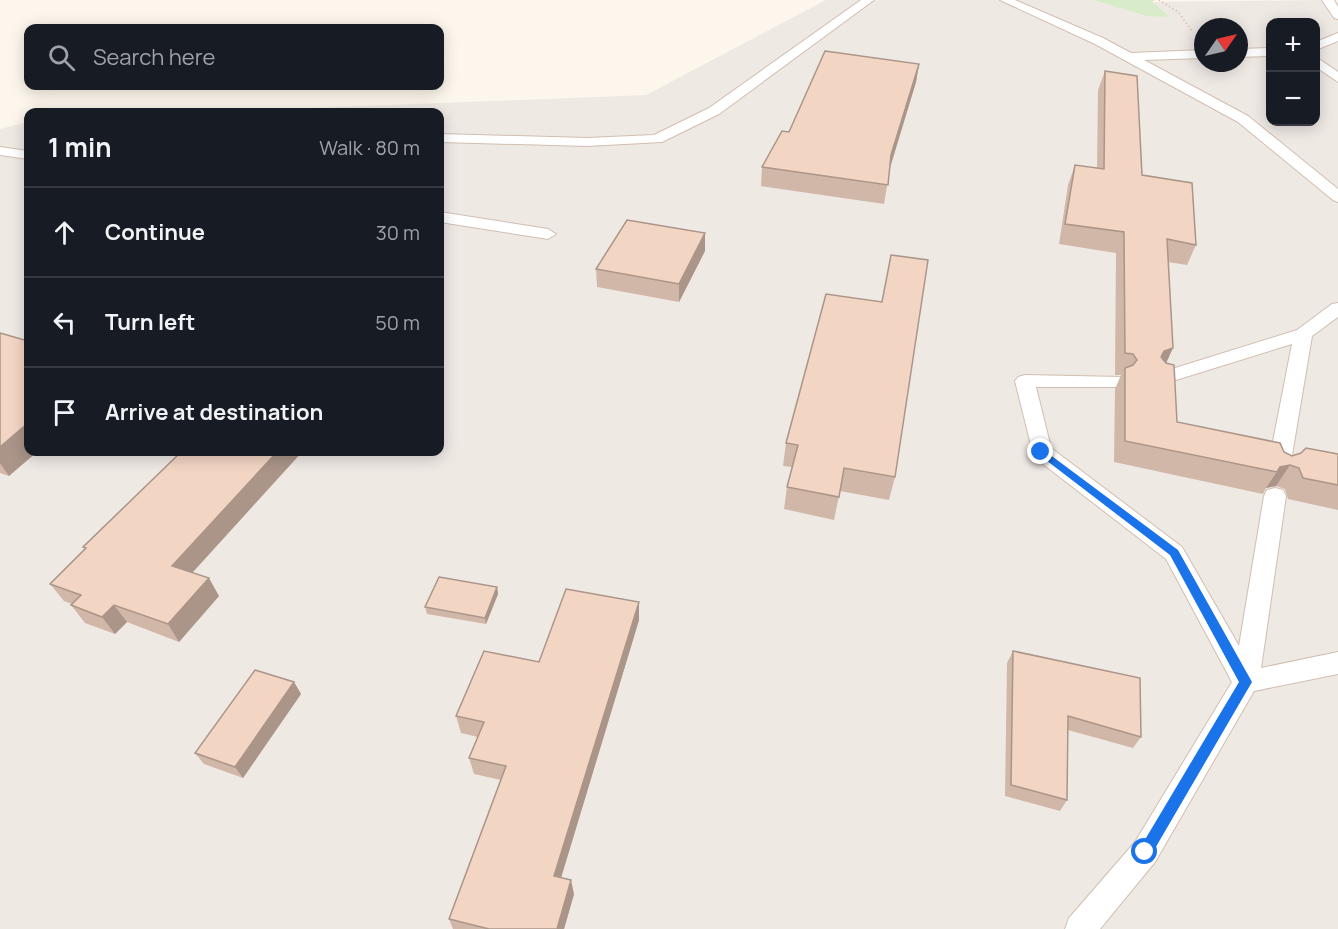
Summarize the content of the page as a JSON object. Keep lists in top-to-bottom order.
{
  "north": "top right",
  "page": {
    "map_buttons": ["+", "−"],
    "search": "Search here",
    "heading": ["1 min", "Walk · 80 m"],
    "list": [
      ["Continue", "30 m"],
      ["Turn left", "50 m"],
      "Arrive at destination"
    ]
  }
}
